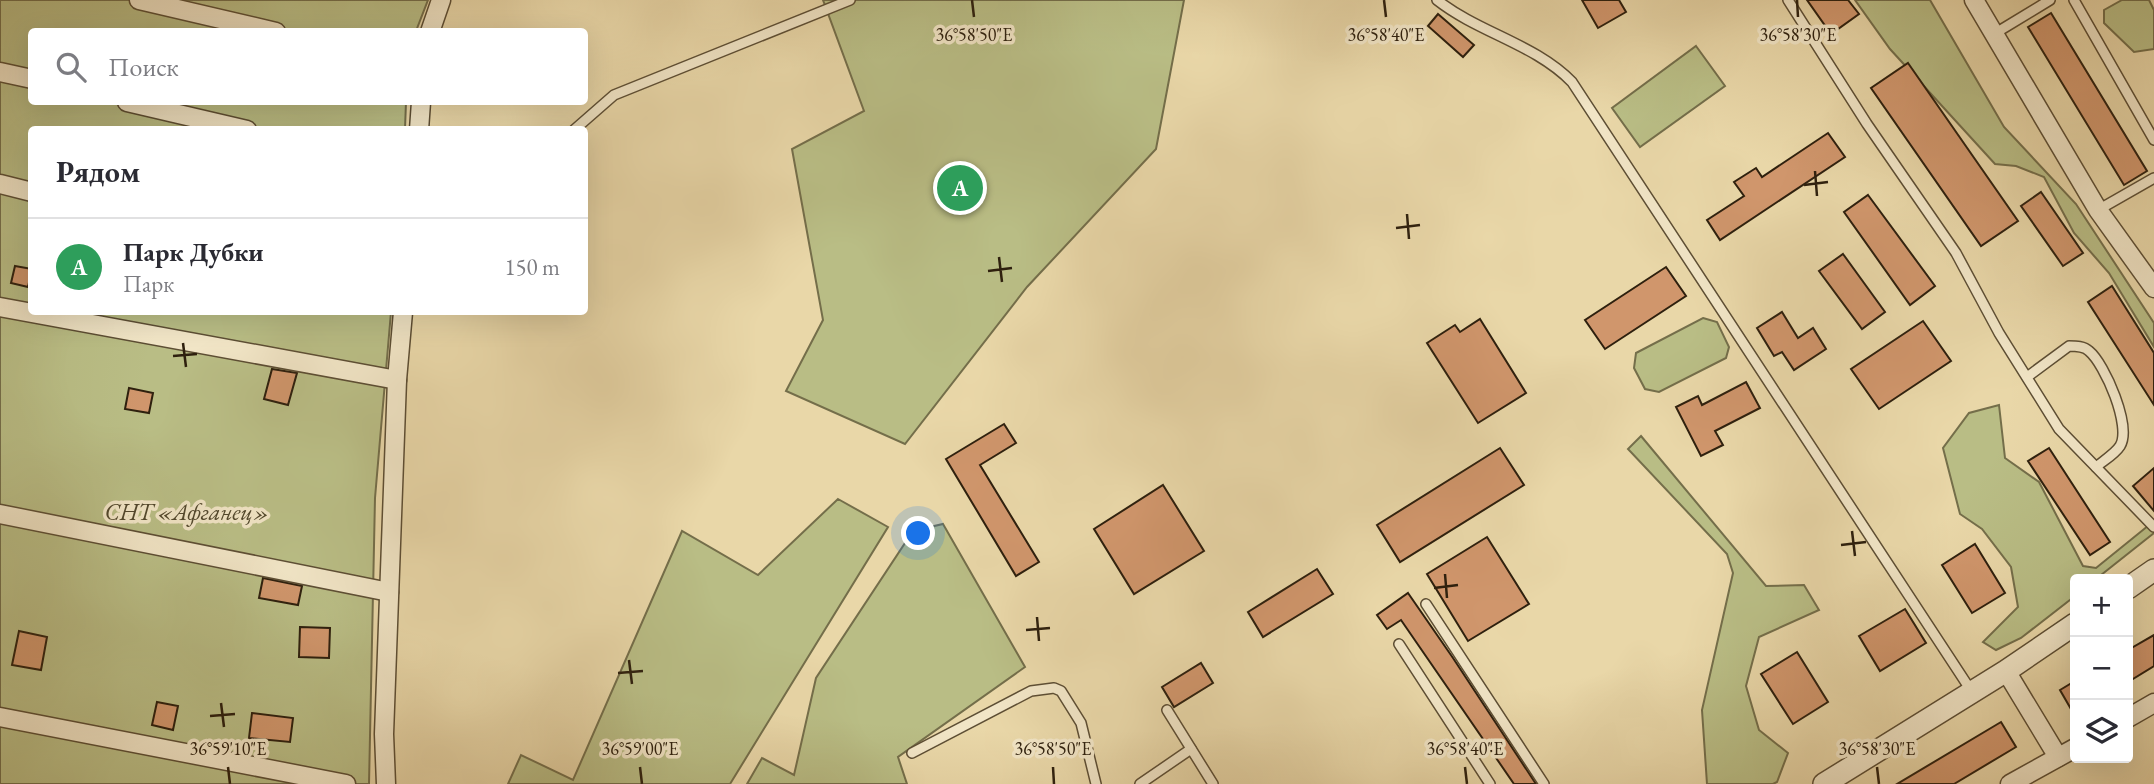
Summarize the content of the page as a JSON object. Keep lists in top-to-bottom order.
{
  "parks": ["СНТ «Афганец»"],
  "page": {
    "search": "Поиск",
    "heading": "Рядом",
    "pins": "A",
    "list": [
      {
        "mark": "A",
        "name": "Парк Дубки",
        "note": "Парк",
        "value": "150 m"
      }
    ],
    "map_buttons": ["+", "−"]
  },
  "coordinates": [
    "36°58'50\"E",
    "36°58'40\"E",
    "36°58'30\"E",
    "36°59'10\"E",
    "36°59'00\"E"
  ]
}
